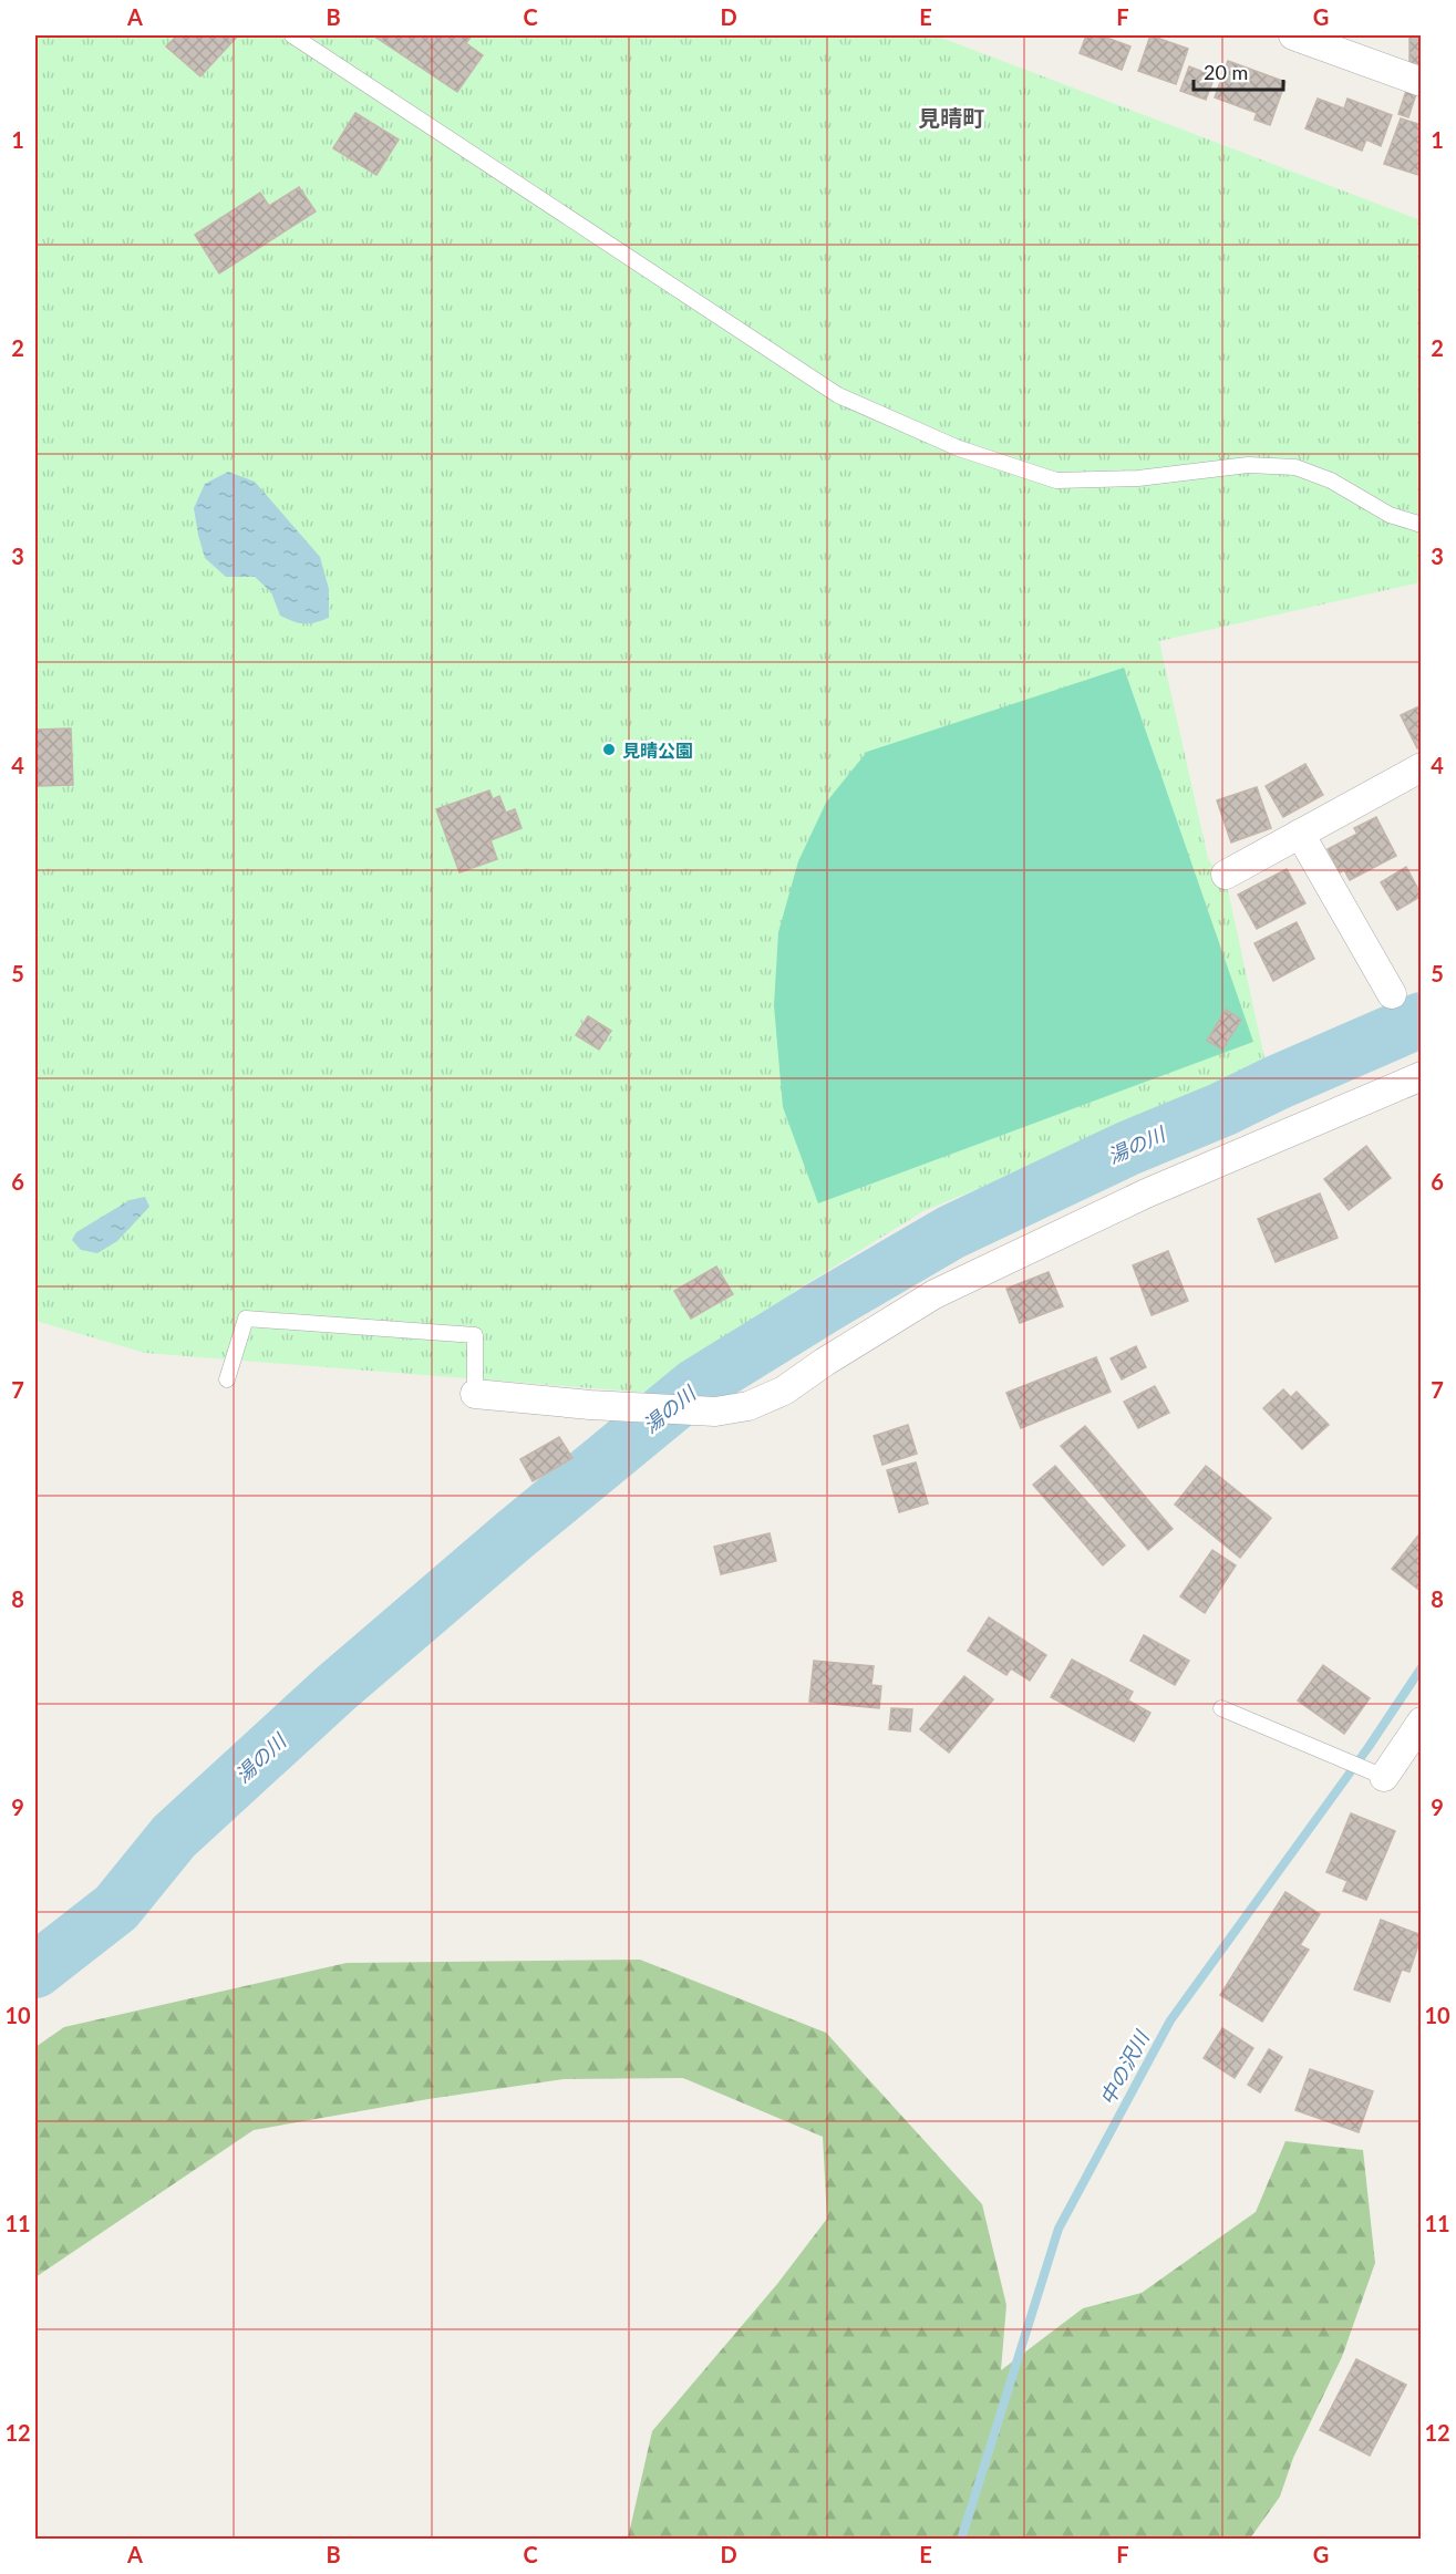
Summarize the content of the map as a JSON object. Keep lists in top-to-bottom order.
{
  "districts": ["見晴町"],
  "water": ["湯の川", "中の沢川"],
  "places": ["見晴公園"],
  "scale_bar": "20 m",
  "grid": {
    "columns": [
      "A",
      "B",
      "C",
      "D",
      "E",
      "F",
      "G"
    ],
    "rows": [
      "1",
      "2",
      "3",
      "4",
      "5",
      "6",
      "7",
      "8",
      "9",
      "10",
      "11",
      "12"
    ]
  }
}
